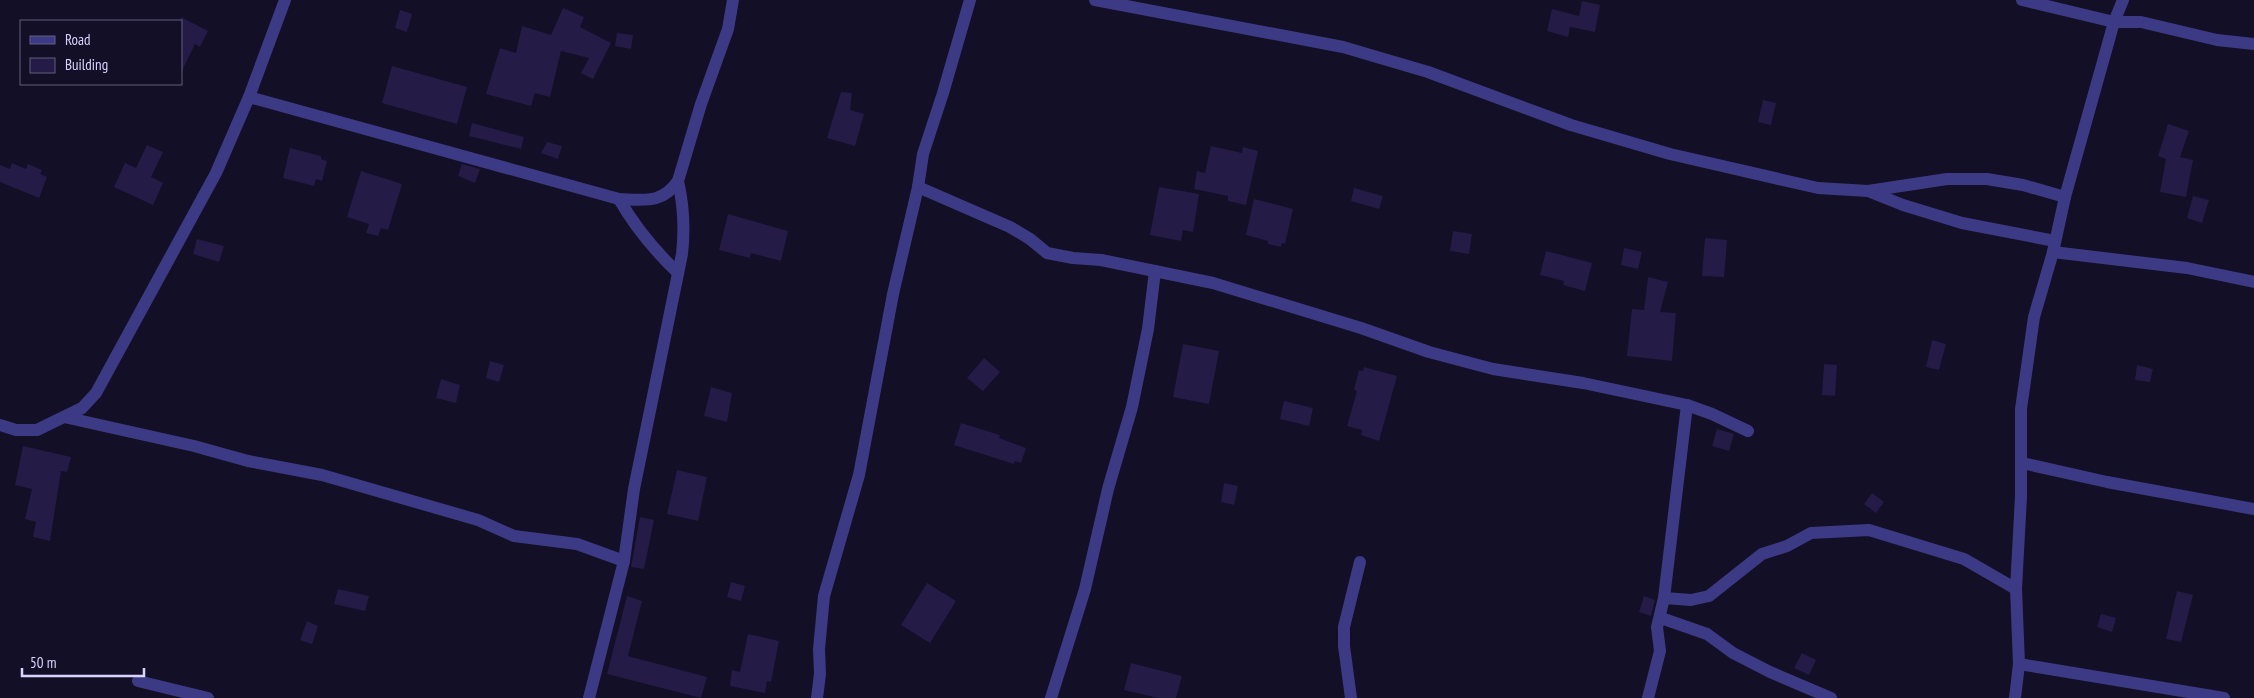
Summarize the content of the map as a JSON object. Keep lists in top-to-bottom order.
{
  "legend": ["Road", "Building"],
  "scale_bar": "50 m"
}
